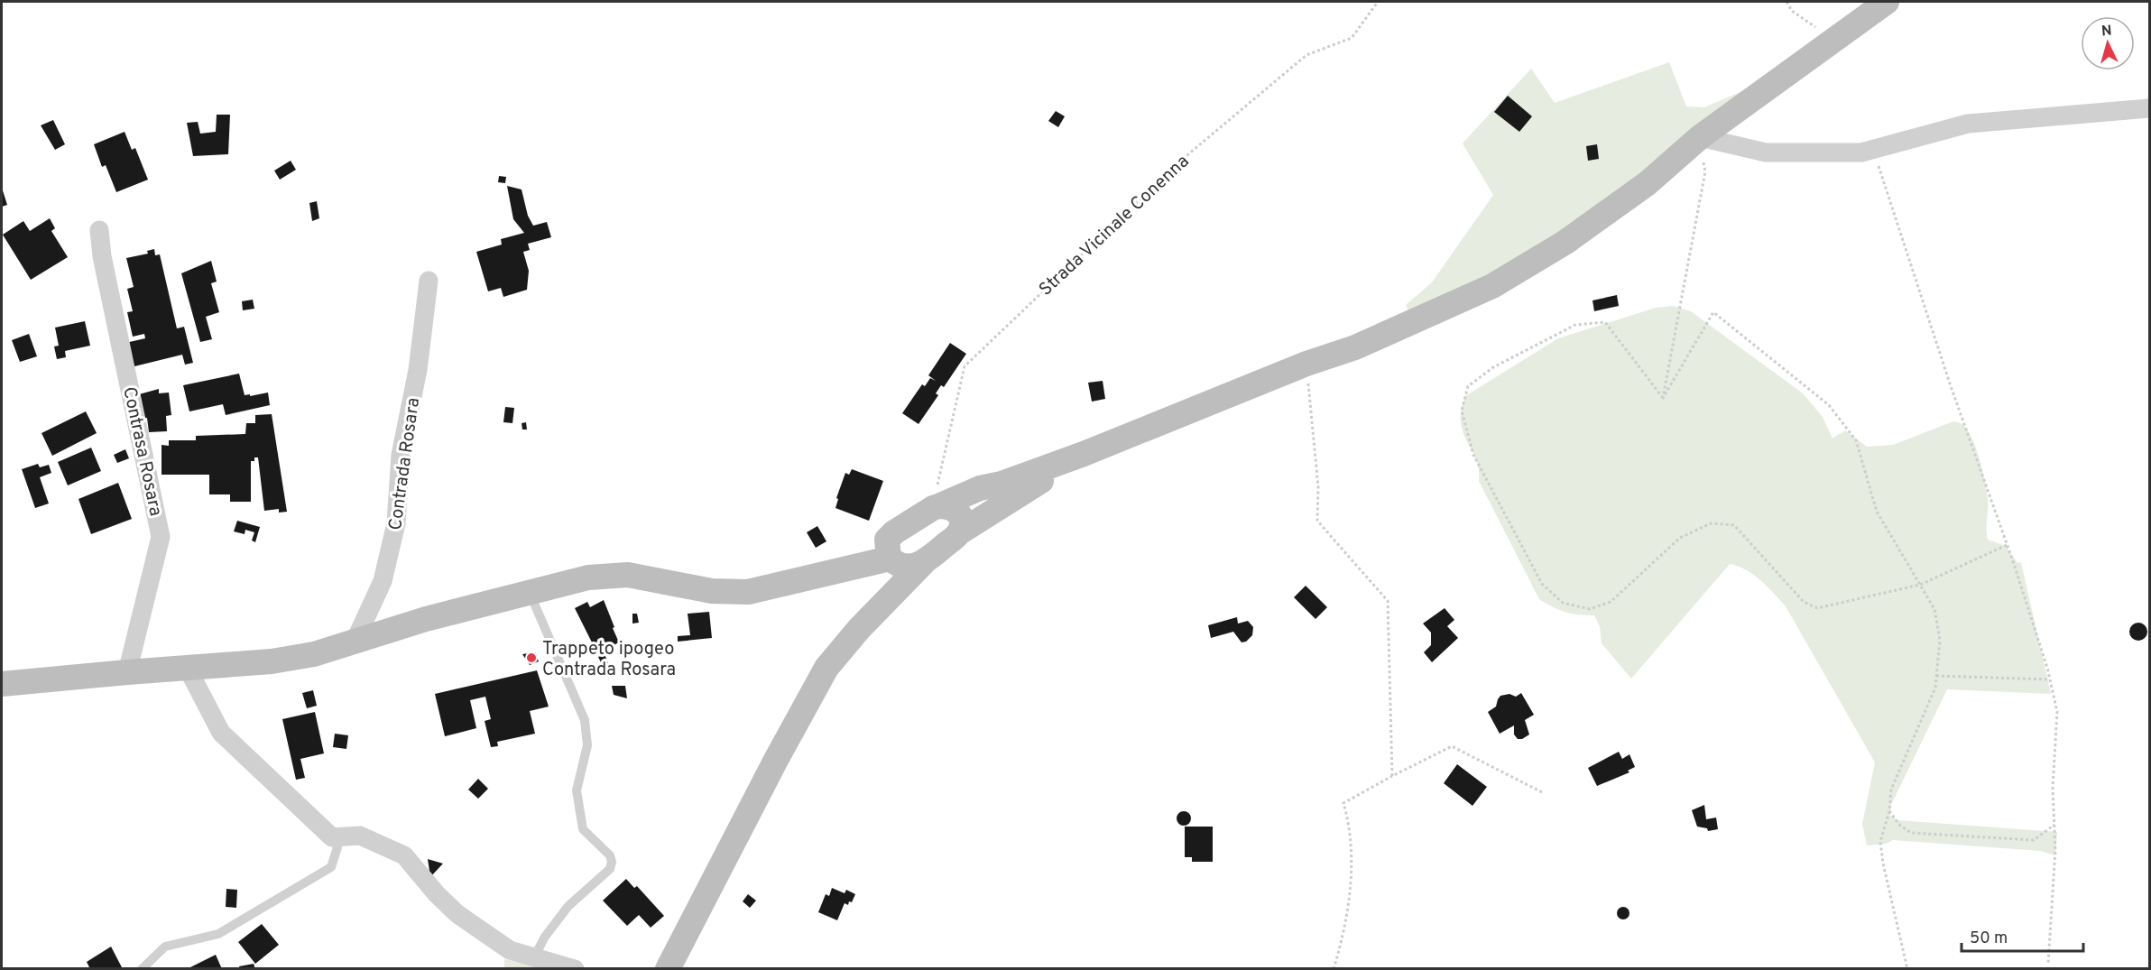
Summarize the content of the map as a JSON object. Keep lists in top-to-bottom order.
{
  "streets": {
    "street": ["Contrasa Rosara", "Contrada Rosara"],
    "path": ["Strada Vicinale Conenna"]
  },
  "places": ["Trappeto ipogeo Contrada Rosara"],
  "scale_bar": "50 m",
  "north": "top"
}
